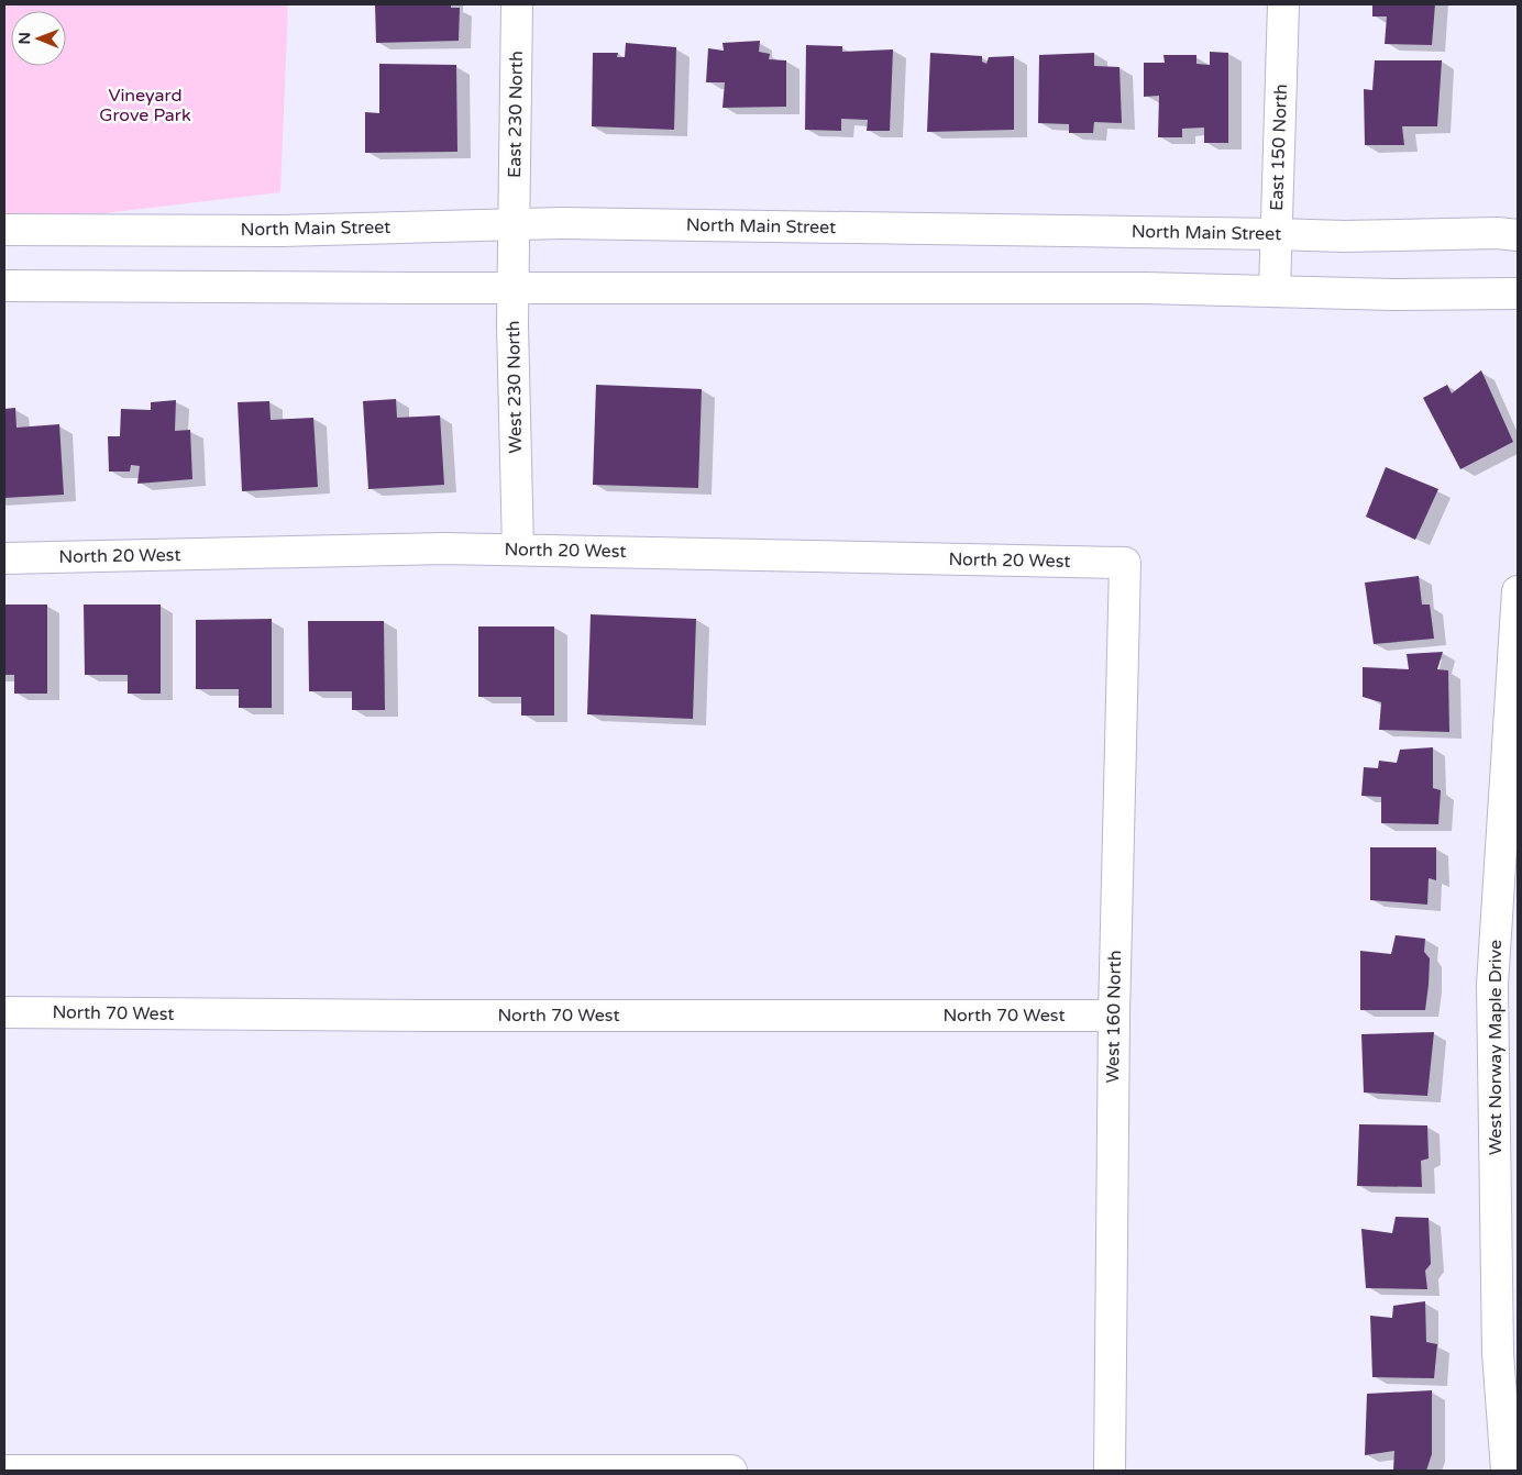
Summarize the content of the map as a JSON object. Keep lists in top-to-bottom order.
{
  "streets": {
    "street": [
      "East 230 North",
      "East 150 North",
      "North Main Street",
      "West 230 North",
      "North 20 West",
      "North 70 West",
      "West 160 North",
      "West Norway Maple Drive"
    ]
  },
  "crossings": [
    ["East 230 North", "North Main Street"],
    ["East 230 North", "West 230 North"],
    ["East 150 North", "North Main Street"],
    ["North Main Street", "West 230 North"],
    ["West 230 North", "North 20 West"],
    ["North 20 West", "West 160 North"],
    ["North 70 West", "West 160 North"]
  ],
  "parks": ["Vineyard Grove Park"],
  "north": "left"
}
